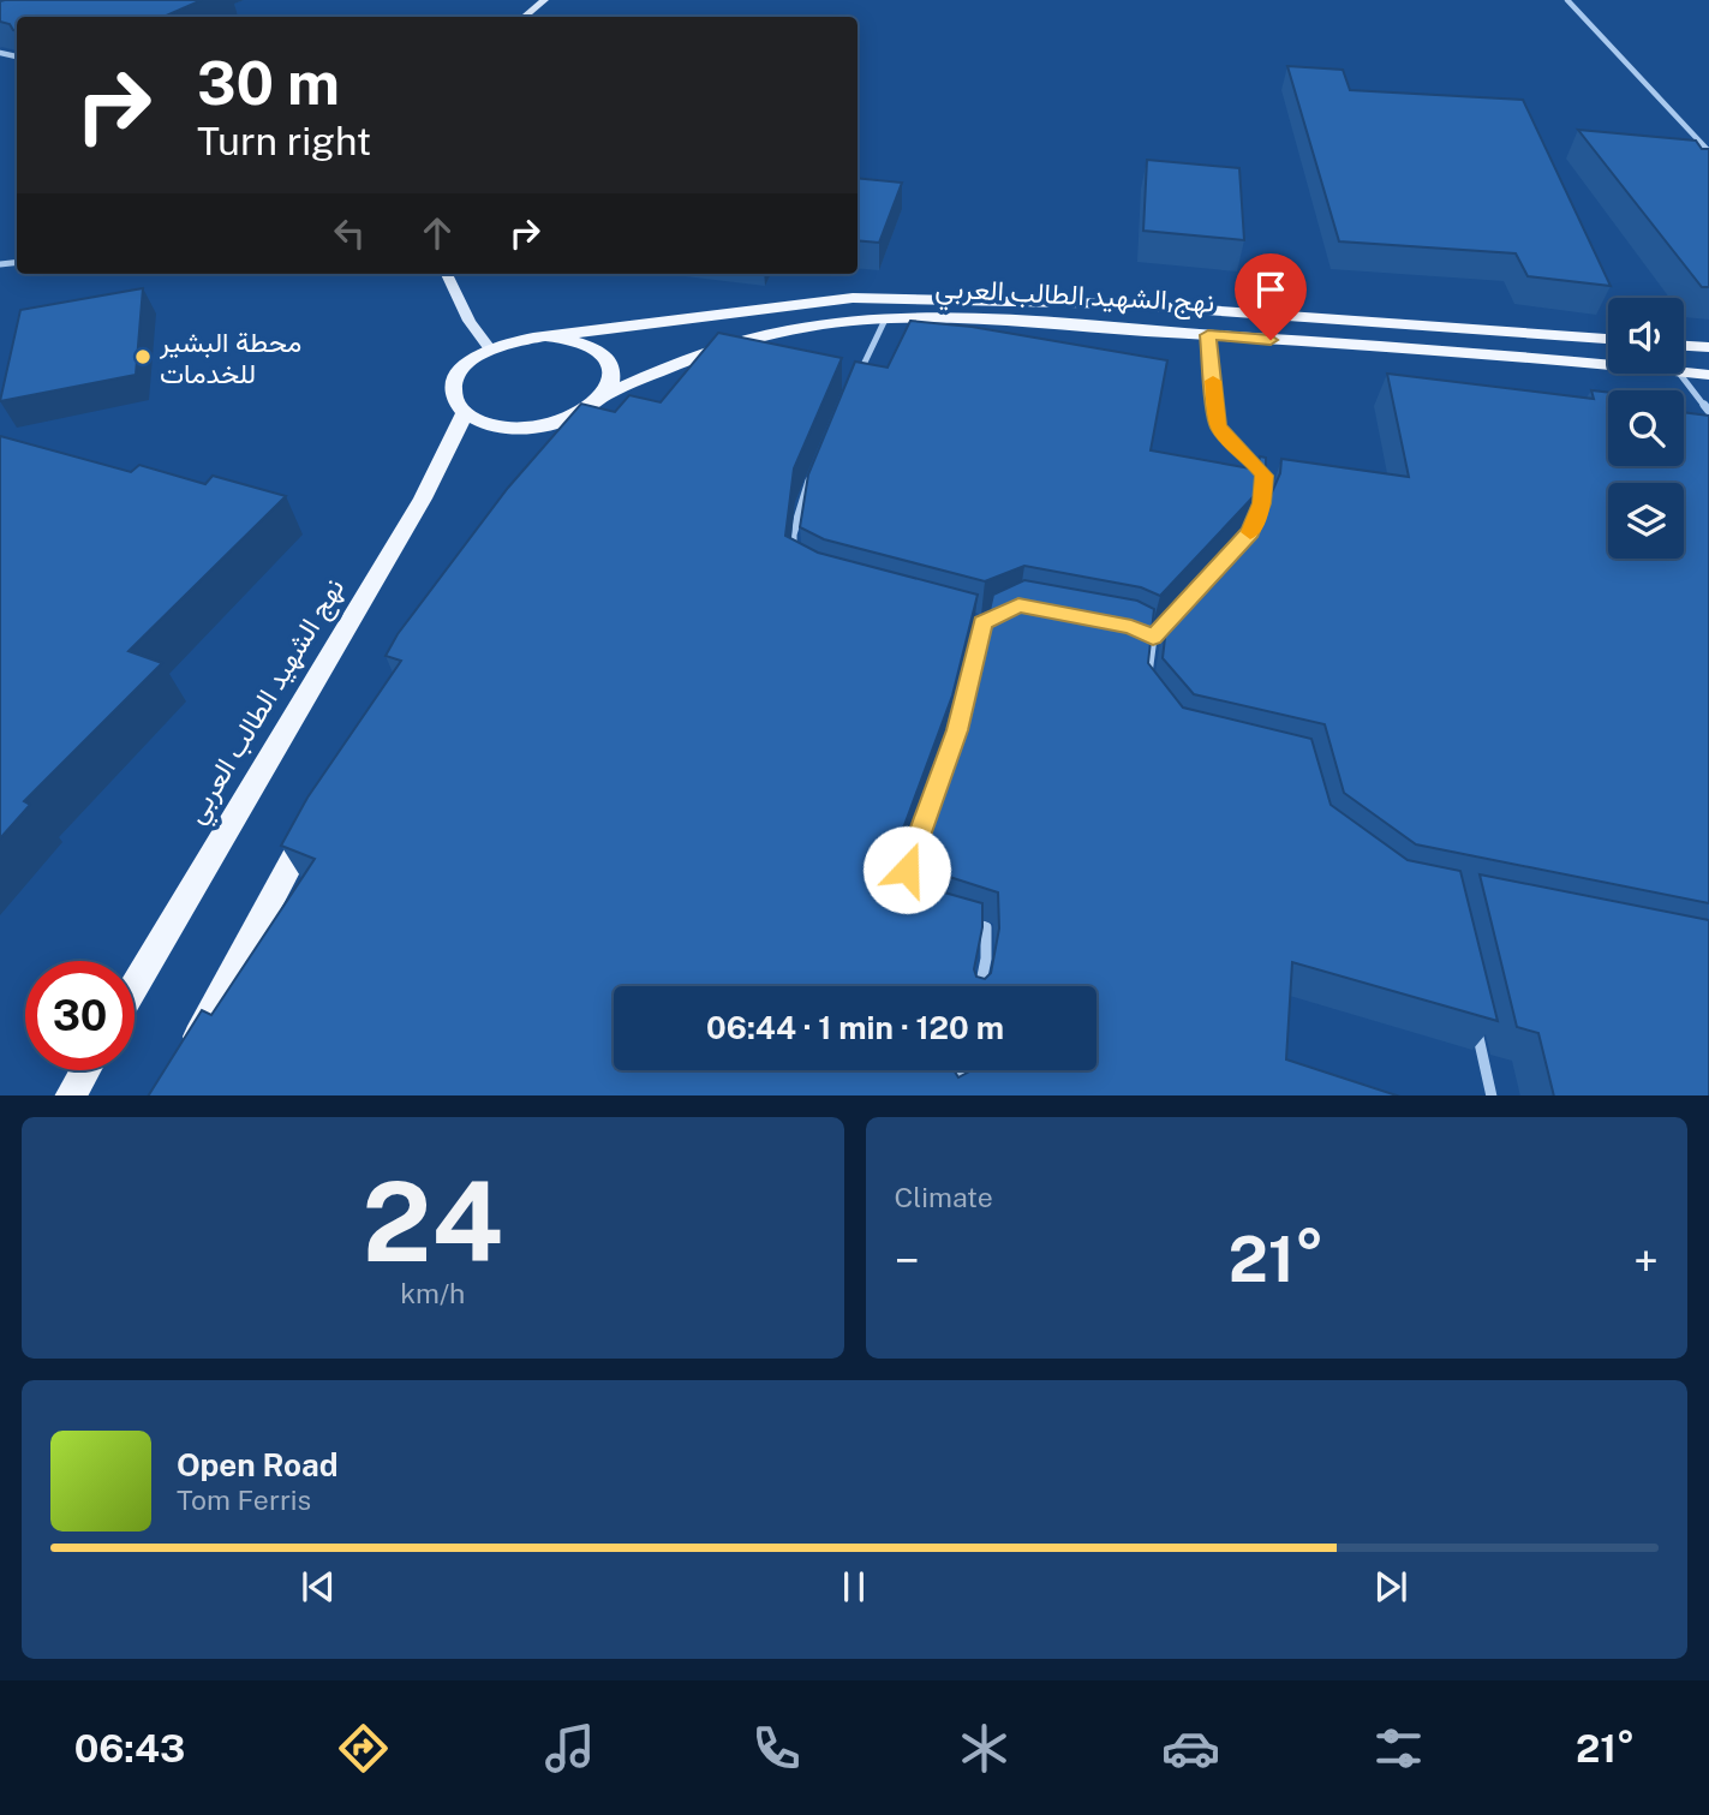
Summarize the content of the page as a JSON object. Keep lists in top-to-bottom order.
{
  "streets": {
    "main road": ["نهج الشهيد الطالب العربي"]
  },
  "places": ["محطة البشير للخدمات"],
  "page": {
    "turn": ["30 m", "Turn right"],
    "limit": "30",
    "trip": "06:44 · 1 min · 120 m",
    "tile": [
      ["24", "km/h"],
      "Climate"
    ],
    "heat": ["−", "21°", "+"],
    "song": ["Open Road", "Tom Ferris"],
    "tabs": ["06:43", "21°"]
  }
}
